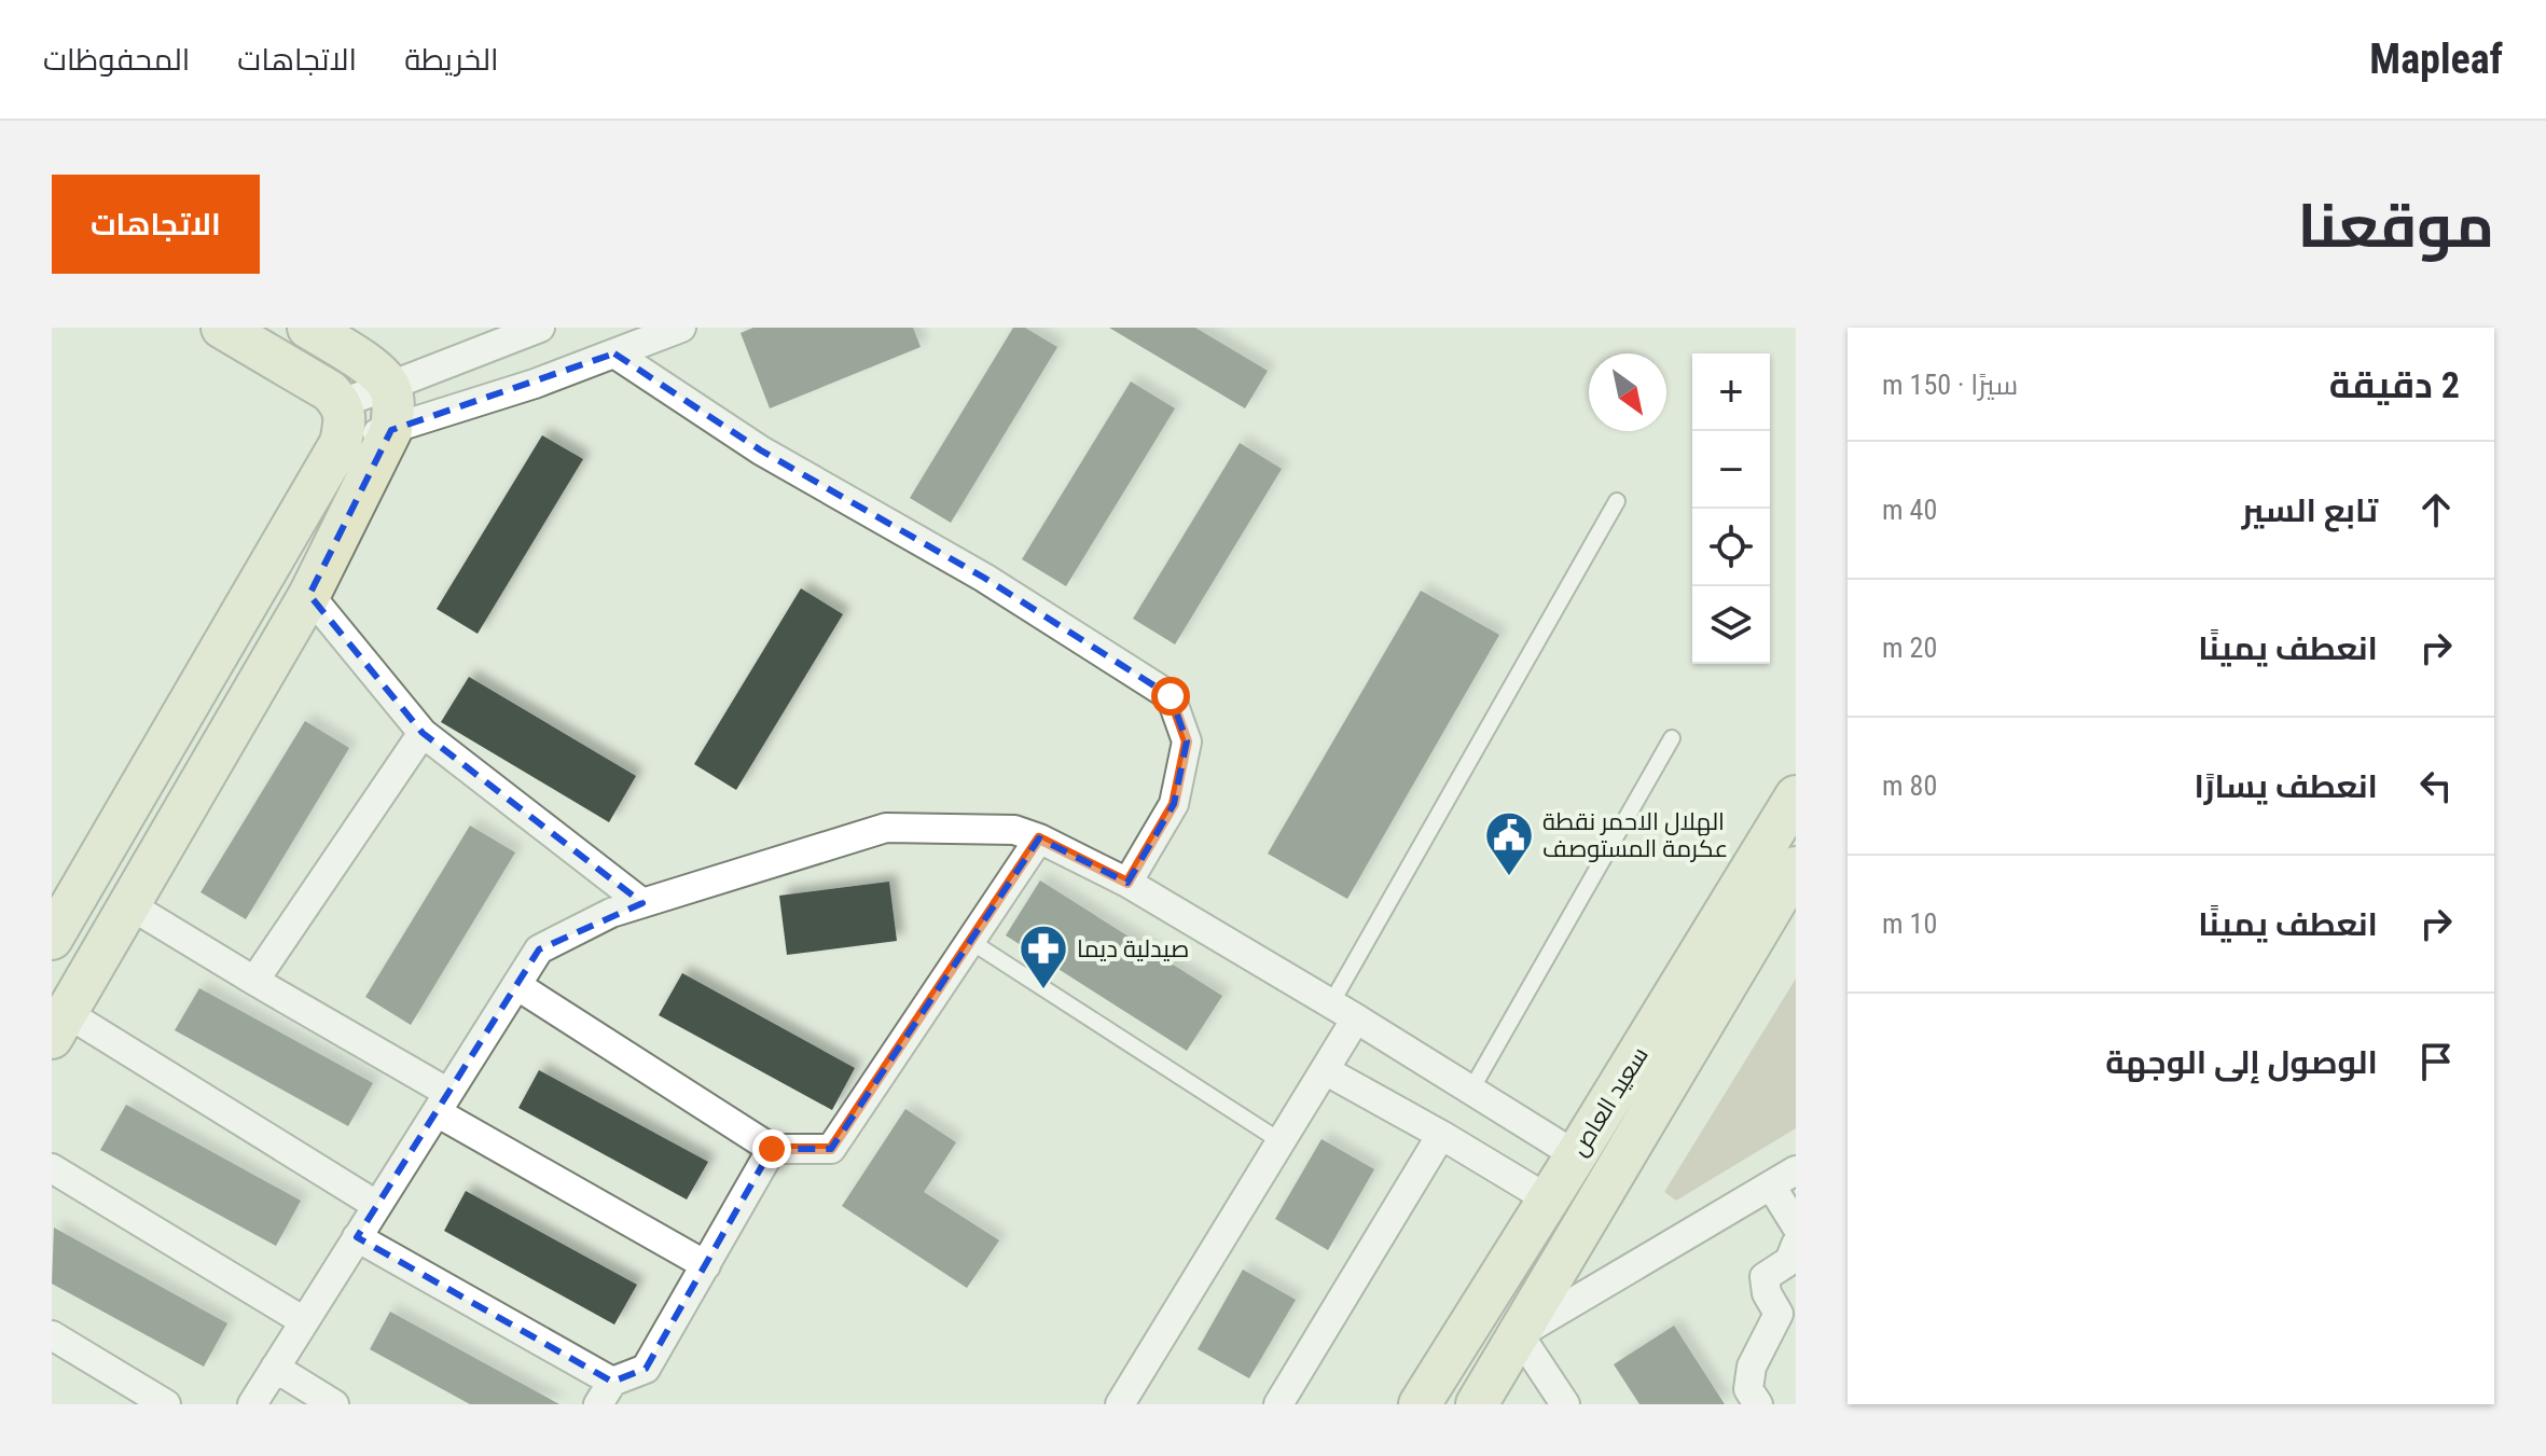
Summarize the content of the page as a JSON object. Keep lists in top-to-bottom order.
{
  "streets": {
    "street": ["سعيد العاص"]
  },
  "places": {
    "public building": ["الهلال الاحمر نقطة عكرمة المستوصف"],
    "pharmacy": ["صيدلية ديما"]
  },
  "north": "bottom right",
  "page": {
    "header": "Mapleaf",
    "nav": ["الخريطة", "الاتجاهات", "المحفوظات"],
    "title": "موقعنا",
    "buttons": "الاتجاهات",
    "heading": ["2 دقيقة", "سيرًا · 150 m"],
    "map_buttons": ["+", "−"],
    "list": [
      ["تابع السير", "40 m"],
      ["انعطف يمينًا", "20 m"],
      ["انعطف يسارًا", "80 m"],
      ["انعطف يمينًا", "10 m"],
      "الوصول إلى الوجهة"
    ]
  }
}
